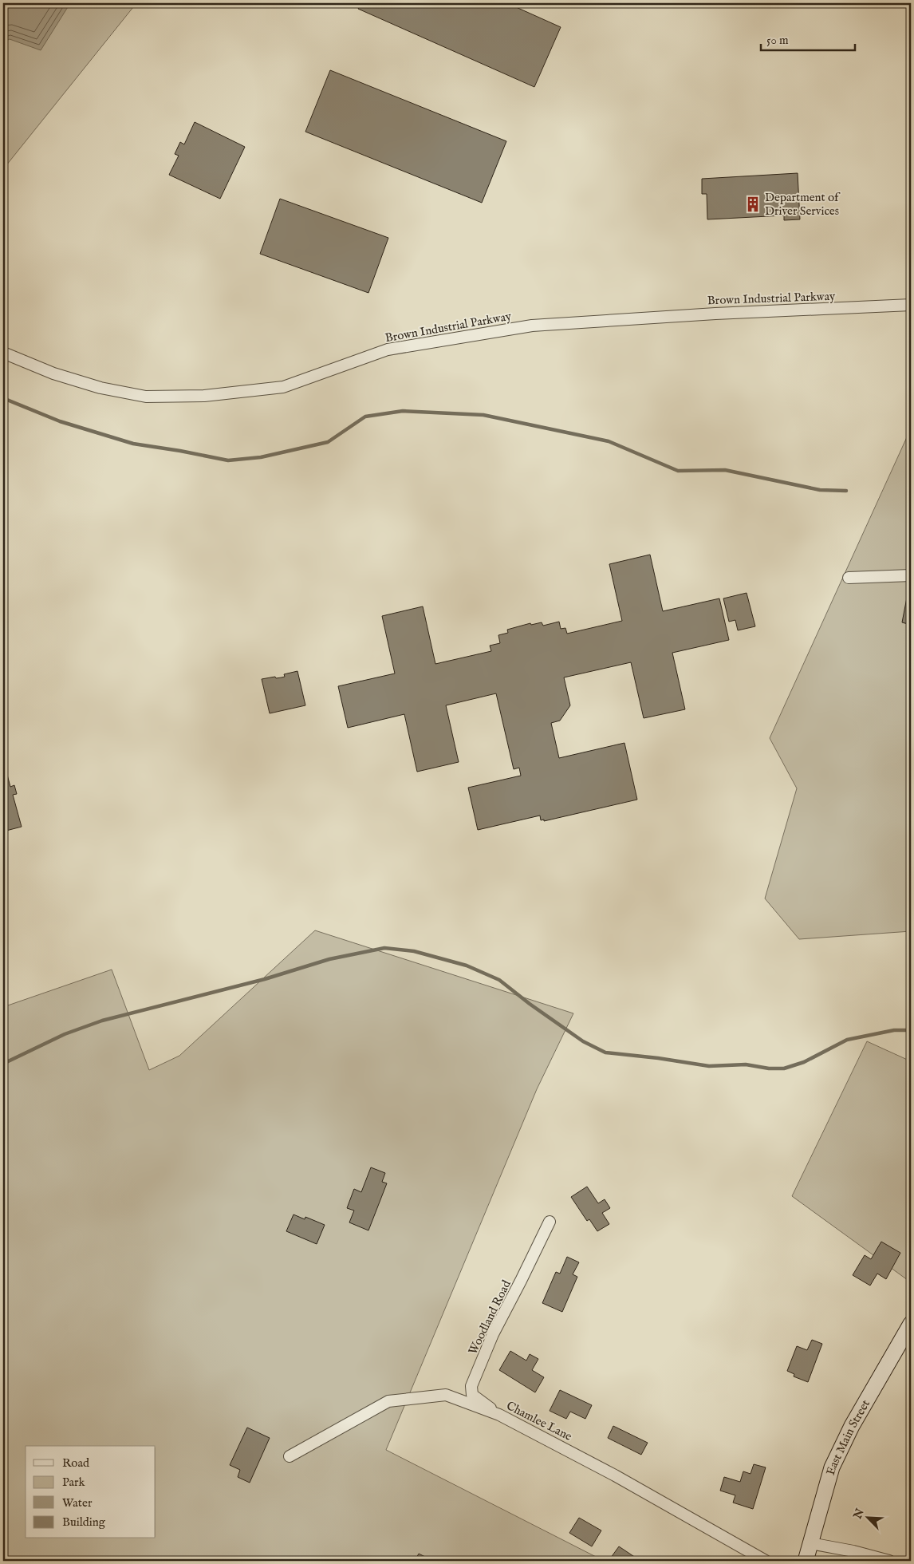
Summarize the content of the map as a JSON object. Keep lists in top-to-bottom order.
{
  "streets": {
    "main road": ["East Main Street"],
    "street": ["Brown Industrial Parkway", "Woodland Road", "Chamlee Lane"]
  },
  "crossings": [
    ["Woodland Road", "Chamlee Lane"]
  ],
  "places": {
    "building": ["Department of Driver Services"]
  },
  "legend": [
    "Road",
    "Park",
    "Water",
    "Building"
  ],
  "scale_bar": "50 m",
  "north": "top left"
}
